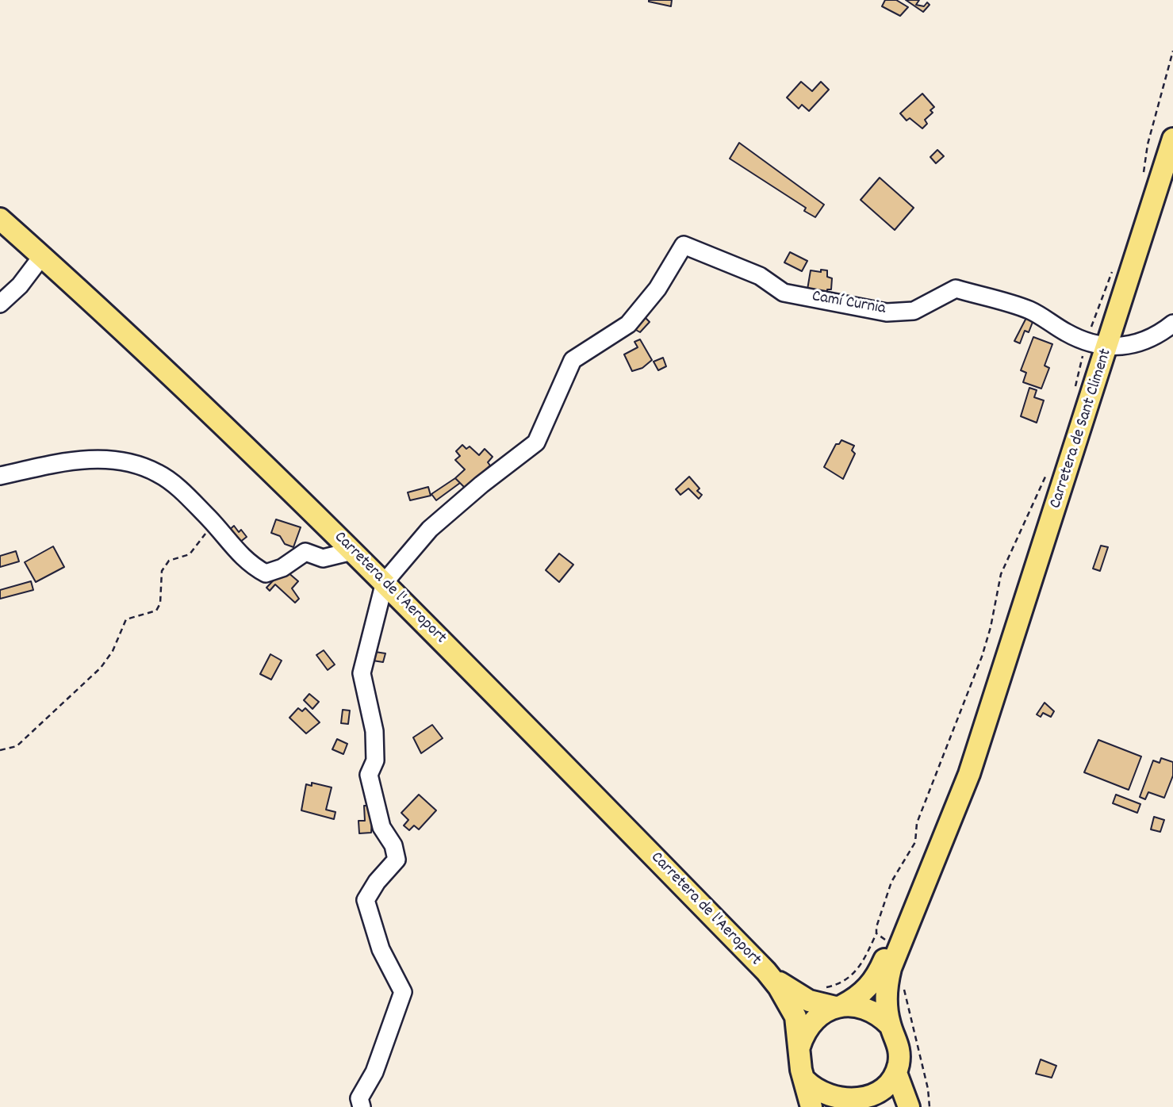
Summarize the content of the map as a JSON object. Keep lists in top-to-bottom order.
{
  "streets": {
    "main road": ["Carretera de Sant Climent", "Carretera de l'Aeroport"],
    "street": ["Camí Curnia"]
  },
  "crossings": [
    ["Camí Curnia", "Carretera de Sant Climent"],
    ["Camí Curnia", "Carretera de l'Aeroport"]
  ]
}
